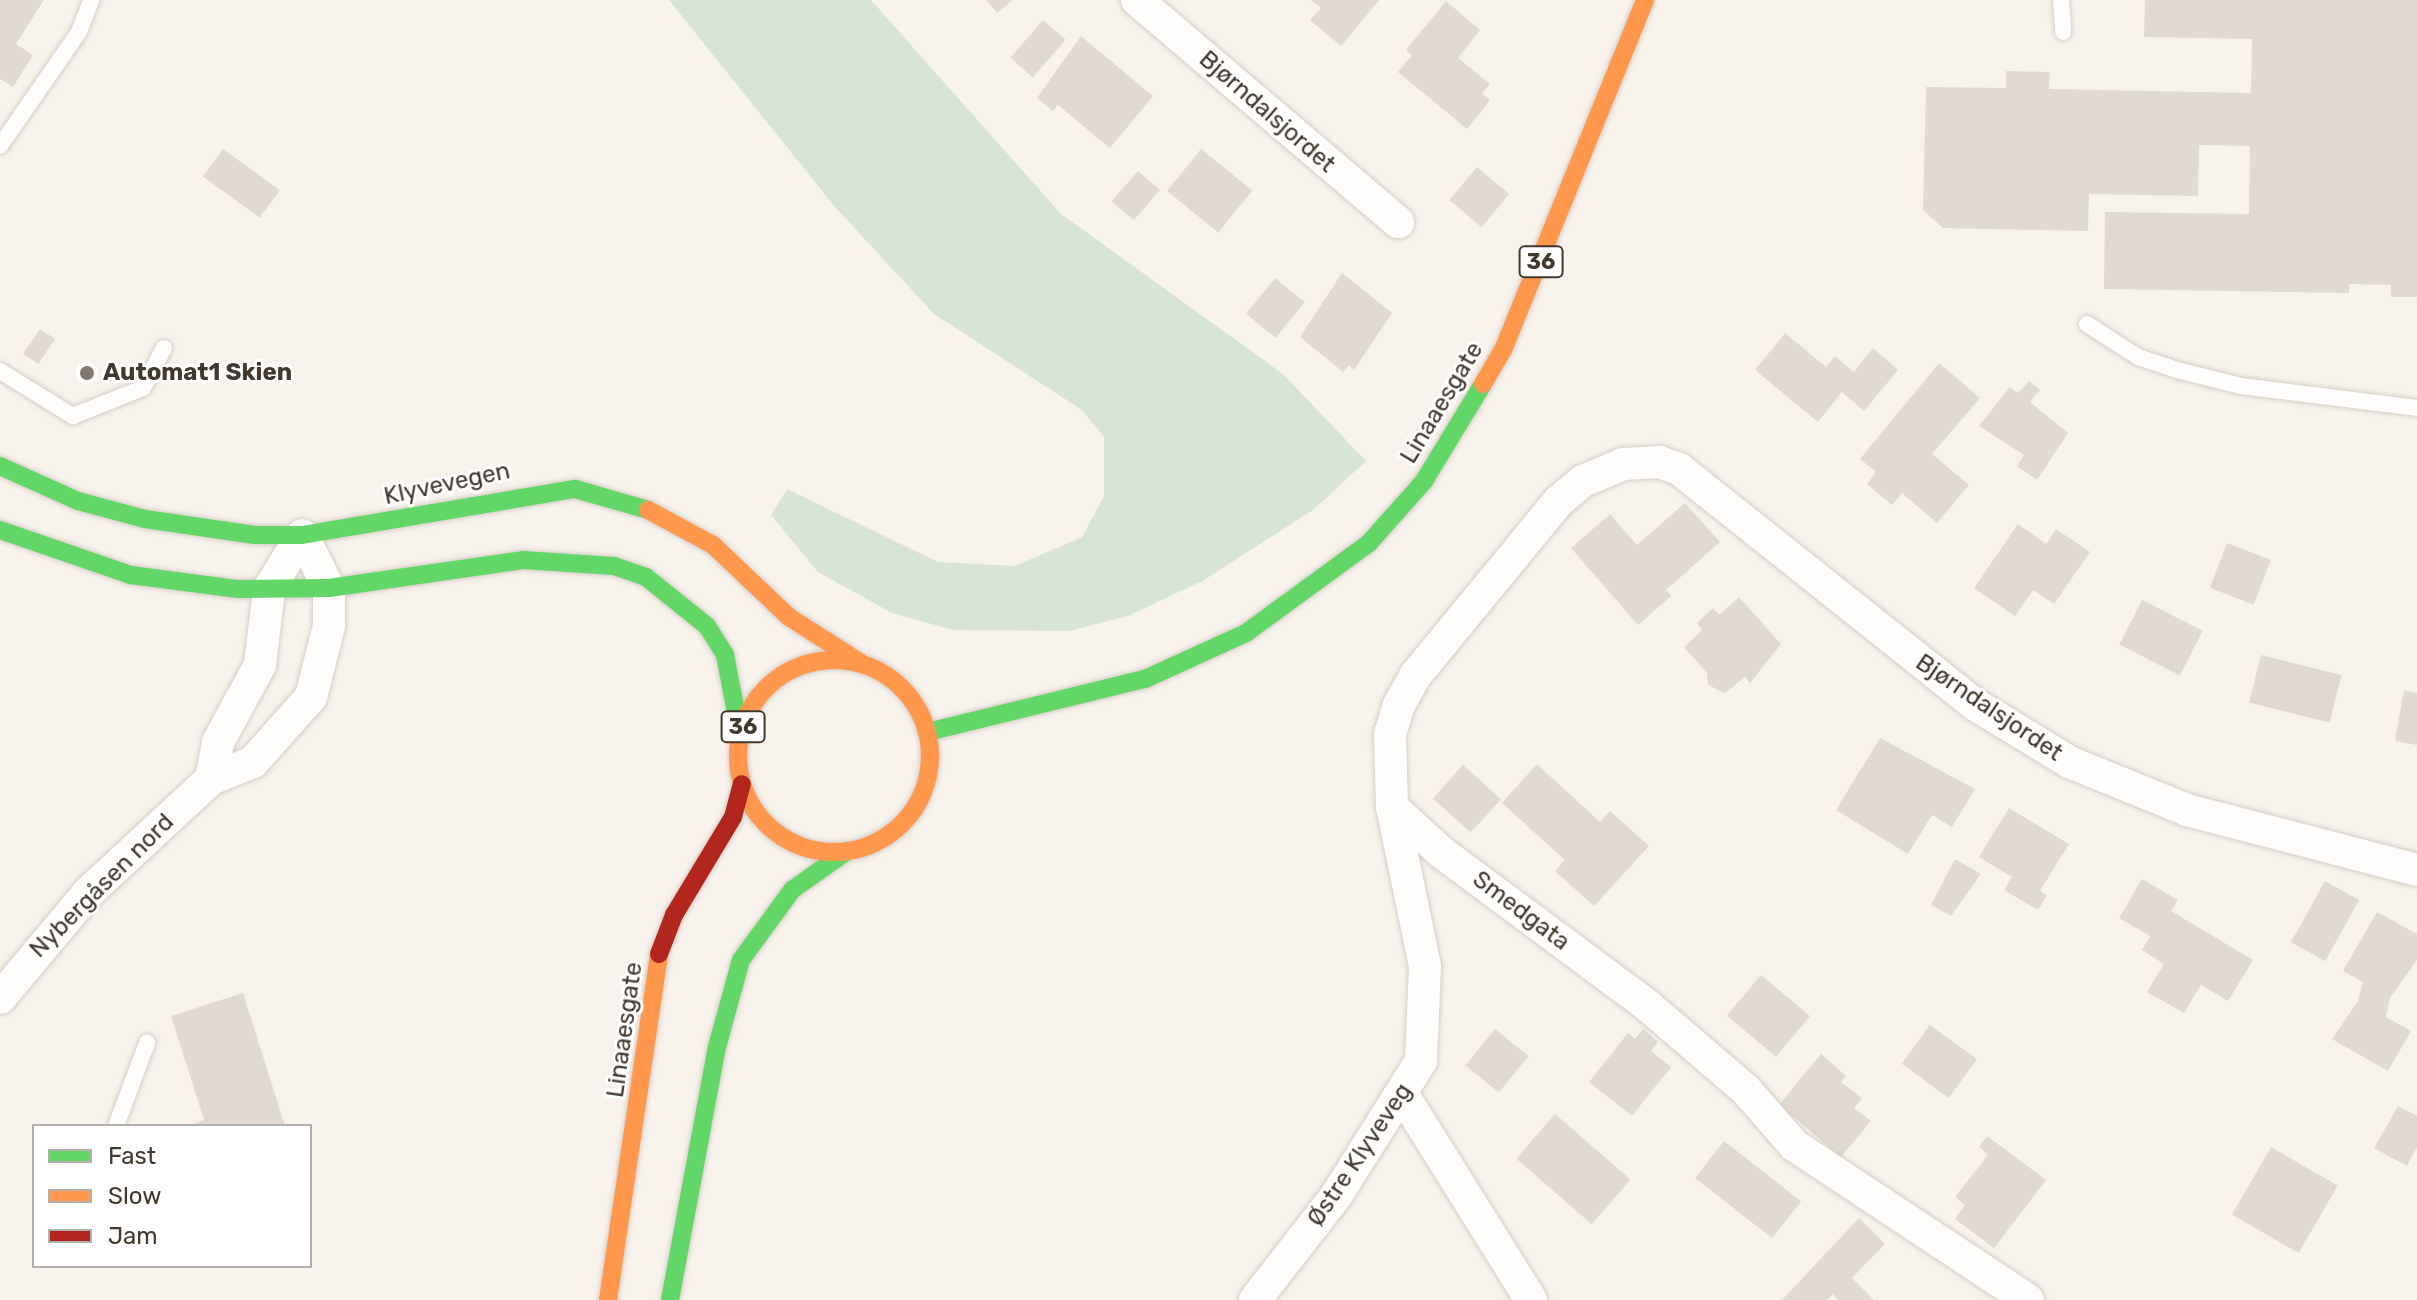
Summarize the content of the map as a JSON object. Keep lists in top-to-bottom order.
{
  "streets": {
    "main road": ["36", "Linaaesgate", "Klyvevegen"],
    "street": [
      "Bjørndalsjordet",
      "Nybergåsen nord",
      "Smedgata",
      "Østre Klyveveg"
    ]
  },
  "crossings": [
    ["Bjørndalsjordet", "Smedgata"],
    ["Bjørndalsjordet", "Østre Klyveveg"],
    ["36", "Linaaesgate"],
    ["36", "Klyvevegen"],
    ["Linaaesgate", "Klyvevegen"],
    ["Klyvevegen", "Nybergåsen nord"],
    ["Smedgata", "Østre Klyveveg"]
  ],
  "places": ["Automat1 Skien"],
  "legend": ["Fast", "Slow", "Jam"]
}
